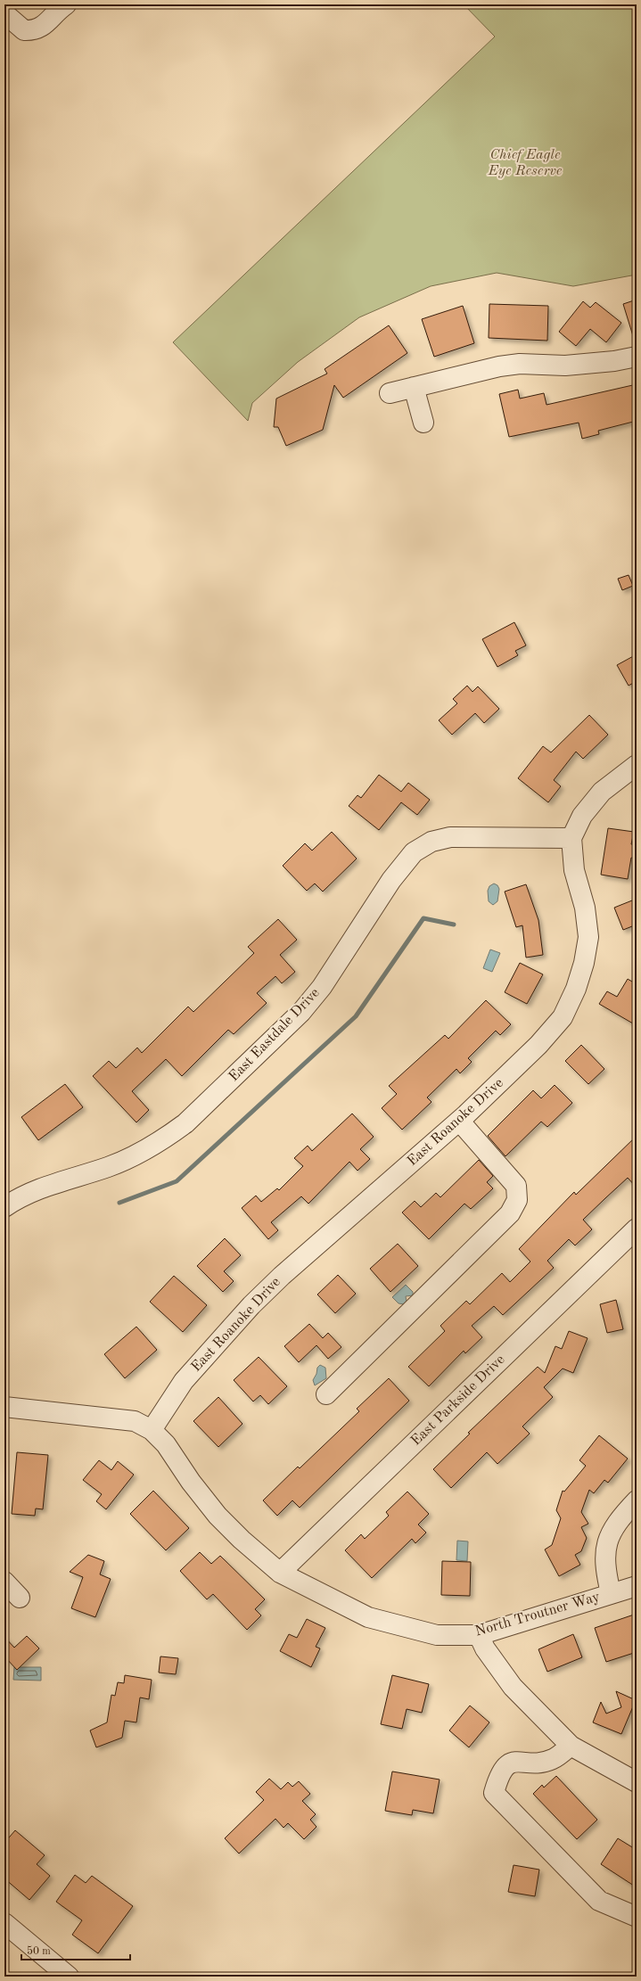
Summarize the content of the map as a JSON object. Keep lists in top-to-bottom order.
{
  "streets": {
    "street": [
      "East Eastdale Drive",
      "East Roanoke Drive",
      "East Parkside Drive",
      "North Troutner Way"
    ]
  },
  "crossings": [
    ["East Eastdale Drive", "East Roanoke Drive"],
    ["East Roanoke Drive", "North Troutner Way"],
    ["East Parkside Drive", "North Troutner Way"]
  ],
  "parks": ["Chief Eagle Eye Reserve"],
  "scale_bar": "50 m"
}
